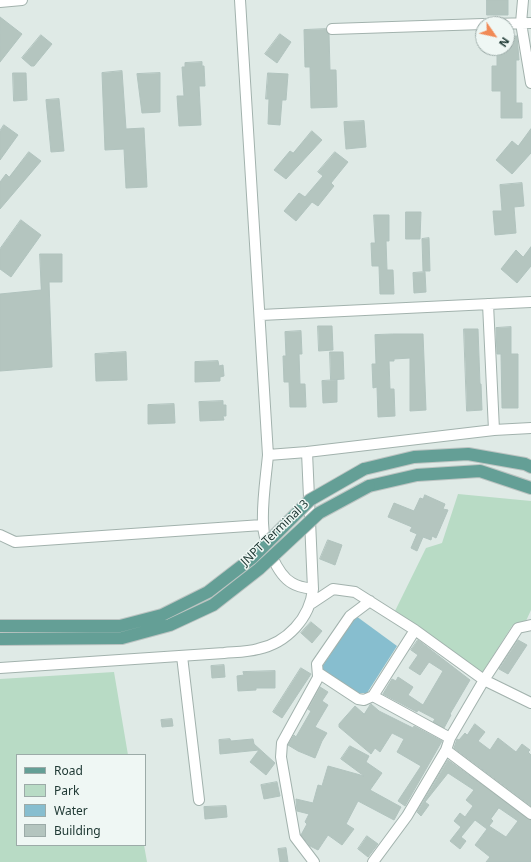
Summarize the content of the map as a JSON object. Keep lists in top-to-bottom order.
{
  "streets": {
    "main road": ["JNPT Terminal 3"]
  },
  "legend": [
    "Road",
    "Park",
    "Water",
    "Building"
  ],
  "north": "bottom right"
}
